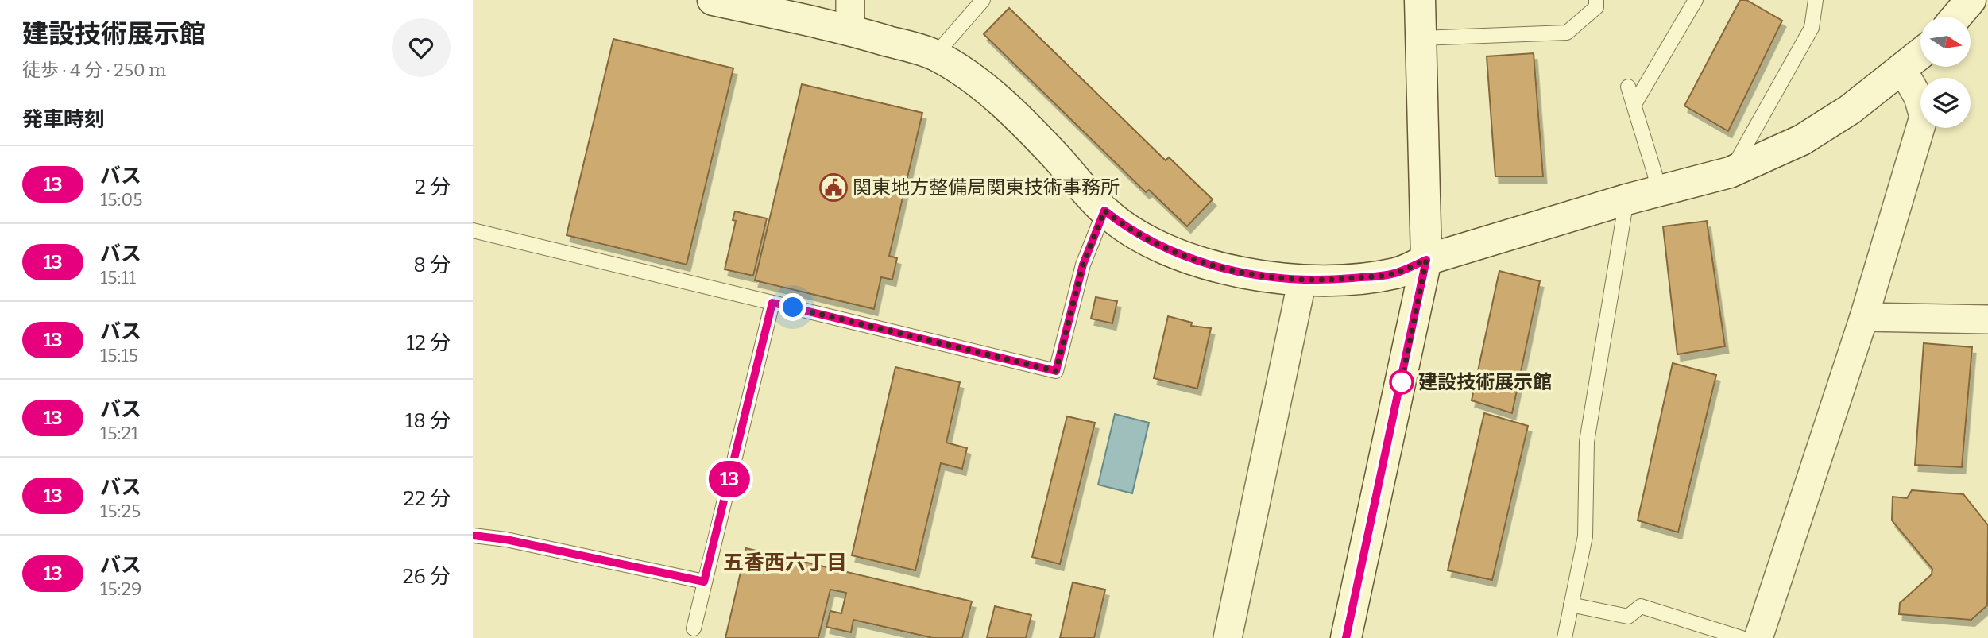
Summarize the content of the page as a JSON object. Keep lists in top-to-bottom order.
{
  "districts": ["五香西六丁目"],
  "places": {
    "public building": ["関東地方整備局関東技術事務所"],
    "other": ["建設技術展示館"]
  },
  "lines": ["bus line 13"],
  "north": "right",
  "page": {
    "heading": [
      ["建設技術展示館", "徒歩 · 4 分 · 250 m"],
      "発車時刻"
    ],
    "on_map": "13",
    "list": [
      {
        "mark": "13",
        "name": "バス",
        "note": "15:05",
        "value": "2 分"
      },
      {
        "mark": "13",
        "name": "バス",
        "note": "15:11",
        "value": "8 分"
      },
      {
        "mark": "13",
        "name": "バス",
        "note": "15:15",
        "value": "12 分"
      },
      {
        "mark": "13",
        "name": "バス",
        "note": "15:21",
        "value": "18 分"
      },
      {
        "mark": "13",
        "name": "バス",
        "note": "15:25",
        "value": "22 分"
      },
      {
        "mark": "13",
        "name": "バス",
        "note": "15:29",
        "value": "26 分"
      }
    ]
  }
}
